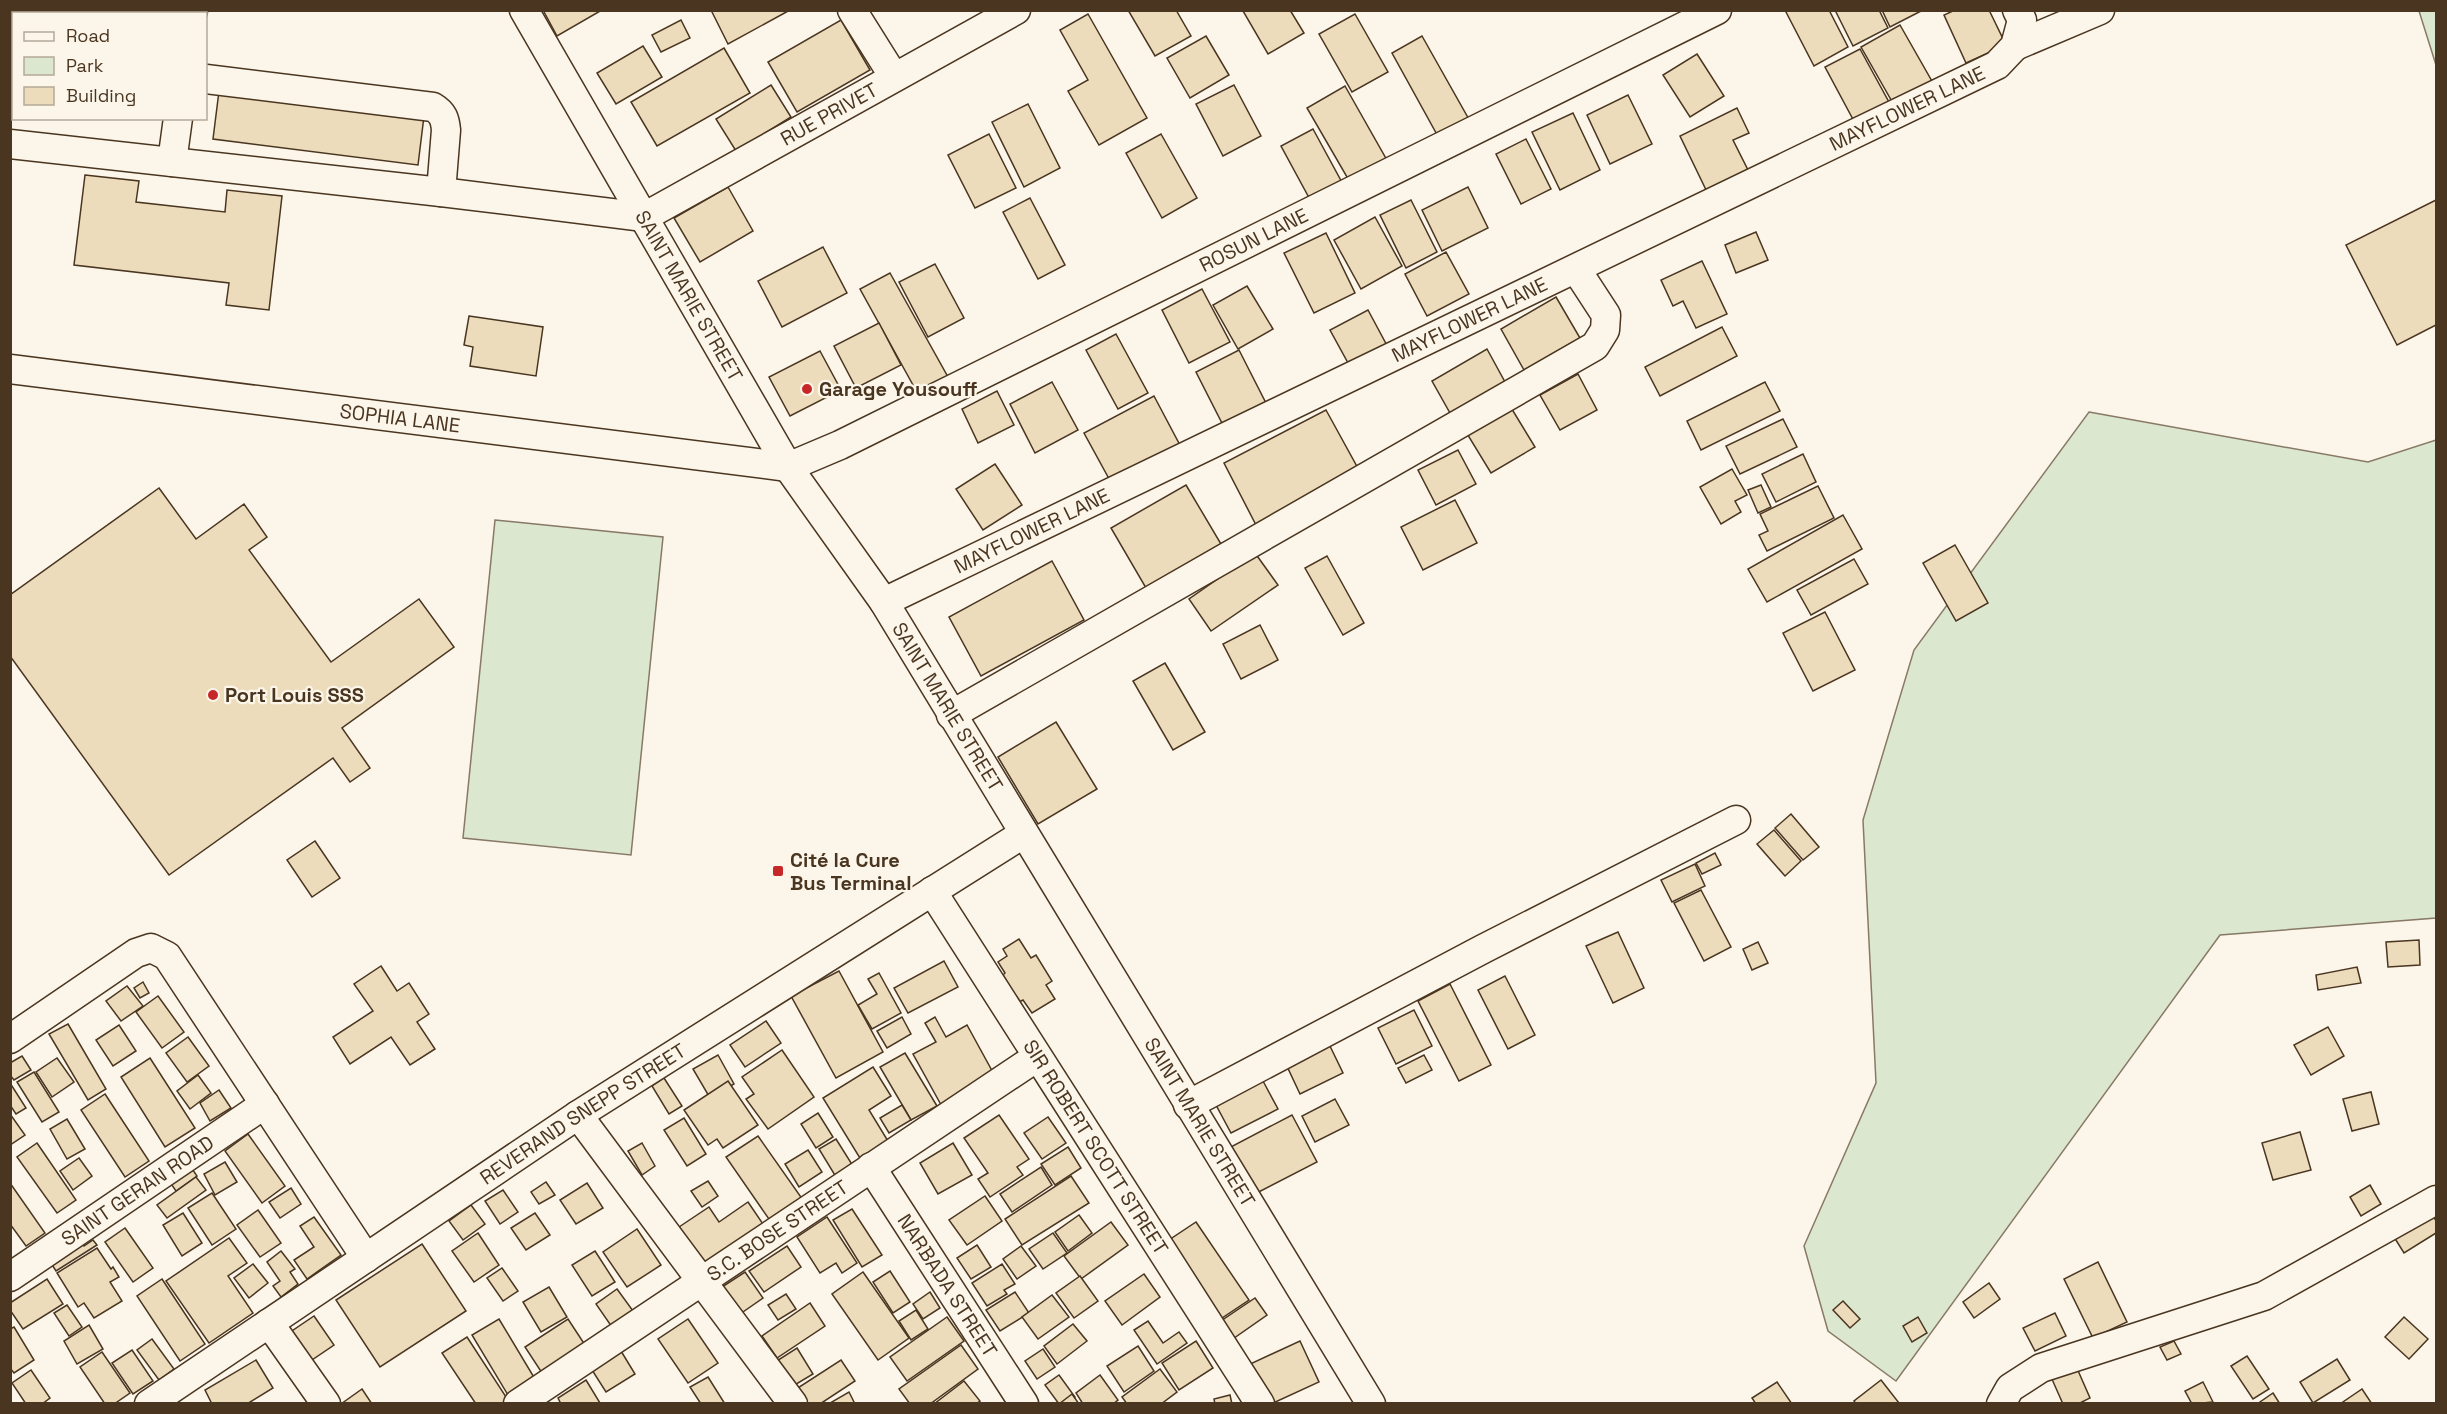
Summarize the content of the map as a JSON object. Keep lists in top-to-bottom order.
{
  "streets": {
    "street": [
      "MAYFLOWER LANE",
      "RUE PRIVET",
      "ROSUN LANE",
      "SAINT MARIE STREET",
      "SOPHIA LANE",
      "REVERAND SNEPP STREET",
      "SIR ROBERT SCOTT STREET",
      "SAINT GERAN ROAD",
      "S.C. BOSE STREET",
      "NARBADA STREET"
    ]
  },
  "crossings": [
    ["MAYFLOWER LANE", "SAINT MARIE STREET"],
    ["RUE PRIVET", "SAINT MARIE STREET"],
    ["ROSUN LANE", "SAINT MARIE STREET"],
    ["ROSUN LANE", "SOPHIA LANE"],
    ["SAINT MARIE STREET", "SOPHIA LANE"],
    ["SAINT MARIE STREET", "REVERAND SNEPP STREET"],
    ["REVERAND SNEPP STREET", "SIR ROBERT SCOTT STREET"],
    ["SIR ROBERT SCOTT STREET", "S.C. BOSE STREET"],
    ["S.C. BOSE STREET", "NARBADA STREET"]
  ],
  "places": {
    "other": ["Garage Yousouff", "Port Louis SSS"],
    "transit": ["Cité la Cure Bus Terminal"]
  },
  "legend": ["Road", "Park", "Building"]
}
